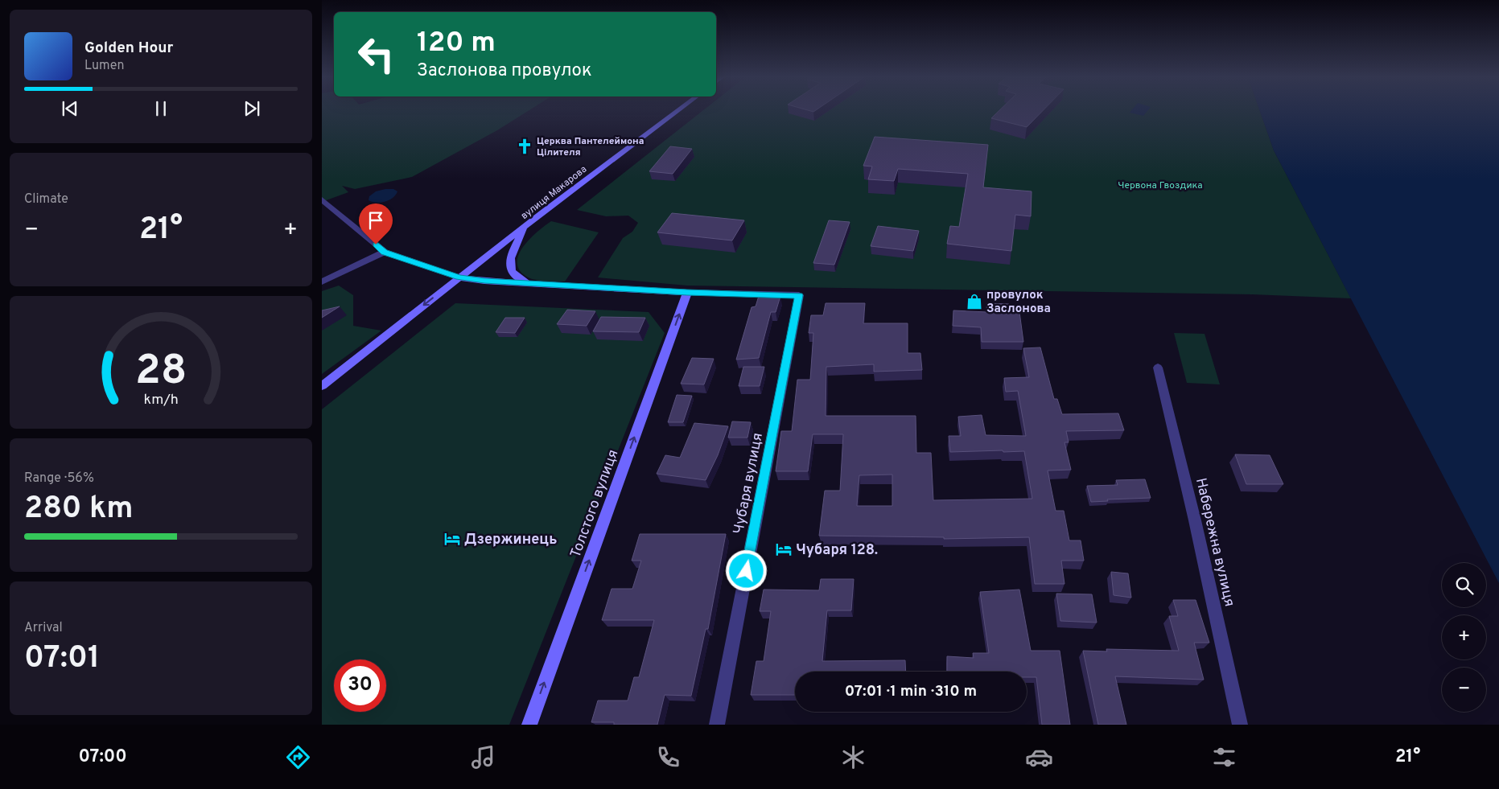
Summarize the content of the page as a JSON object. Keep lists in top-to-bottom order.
{
  "streets": {
    "main road": ["вулиця Макарова", "Толстого вулиця"],
    "street": ["Чубаря вулиця", "Набережна вулиця"]
  },
  "crossings": [
    ["Чубаря вулиця", "Толстого вулиця"]
  ],
  "one_way": ["вулиця Макарова", "Толстого вулиця"],
  "parks": ["Червона Гвоздика"],
  "places": {
    "church": ["Церква Пантелеймона Цілителя"],
    "shop": ["провулок Заслонова"],
    "hotel": ["Дзержинець", "Чубаря 128."]
  },
  "page": {
    "turn": ["120 m", "Заслонова провулок"],
    "song": ["Golden Hour", "Lumen"],
    "tile": [
      "Climate",
      ["Range · 56%", "280 km"],
      ["Arrival", "07:01"]
    ],
    "heat": ["−", "21°", "+"],
    "map_buttons": ["+", "−"],
    "limit": "30",
    "trip": "07:01 · 1 min · 310 m",
    "tabs": ["07:00", "21°"],
    "gauge": ["28", "km/h"]
  }
}
